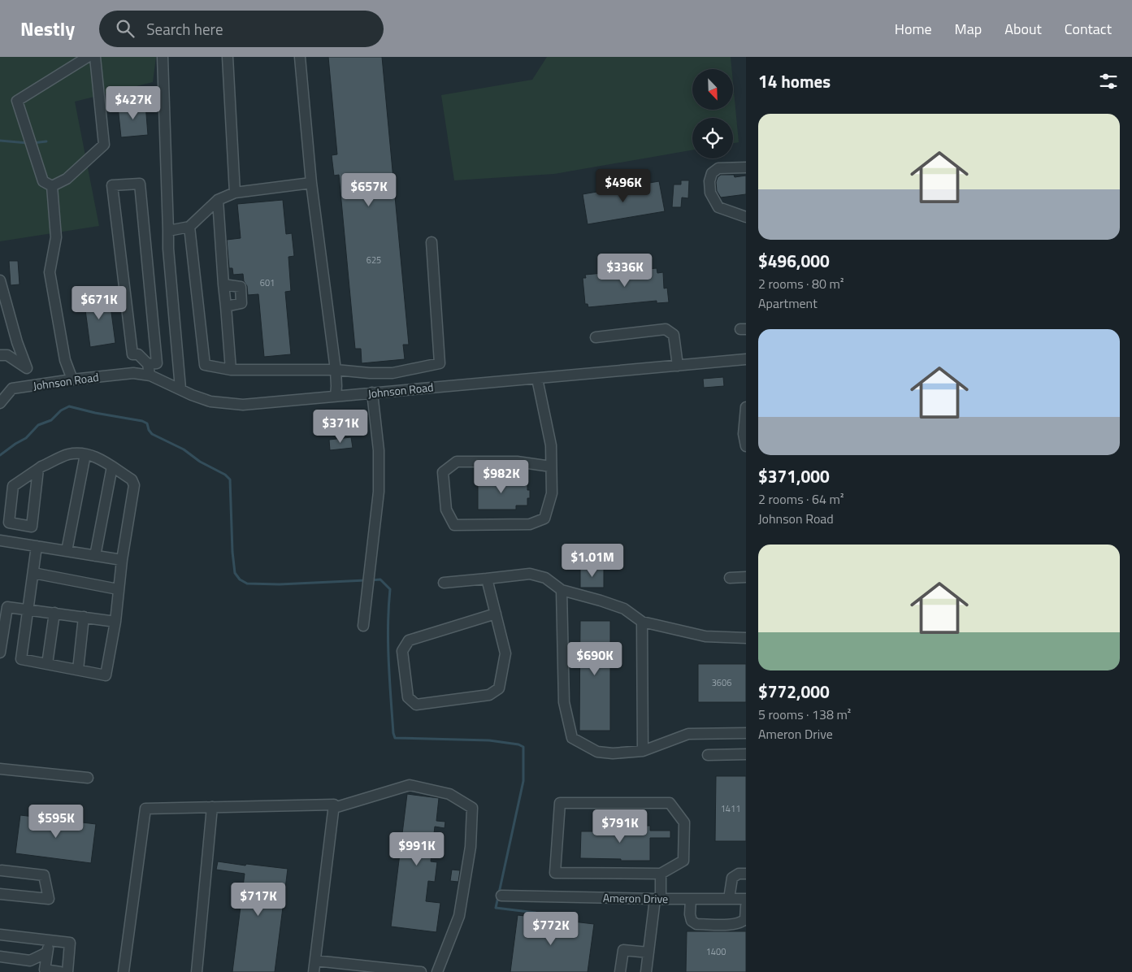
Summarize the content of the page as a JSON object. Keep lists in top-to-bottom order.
{
  "streets": {
    "street": ["Johnson Road", "Ameron Drive"]
  },
  "house_numbers": [
    "625",
    "601",
    "3606",
    "1411",
    "1400"
  ],
  "north": "bottom right",
  "page": {
    "header": "Nestly",
    "search": "Search here",
    "nav": [
      "Home",
      "Map",
      "About",
      "Contact"
    ],
    "heading": "14 homes",
    "price": [
      "$427K",
      "$496K",
      "$657K",
      "$336K",
      "$671K",
      "$371K",
      "$982K",
      "$1.01M",
      "$690K",
      "$595K",
      "$791K",
      "$991K",
      "$717K",
      "$772K"
    ],
    "list": [
      {
        "name": "$496,000",
        "note": "2 rooms · 80 m² · Apartment"
      },
      {
        "name": "$371,000",
        "note": "2 rooms · 64 m² · Johnson Road"
      },
      {
        "name": "$772,000",
        "note": "5 rooms · 138 m² · Ameron Drive"
      }
    ]
  }
}
